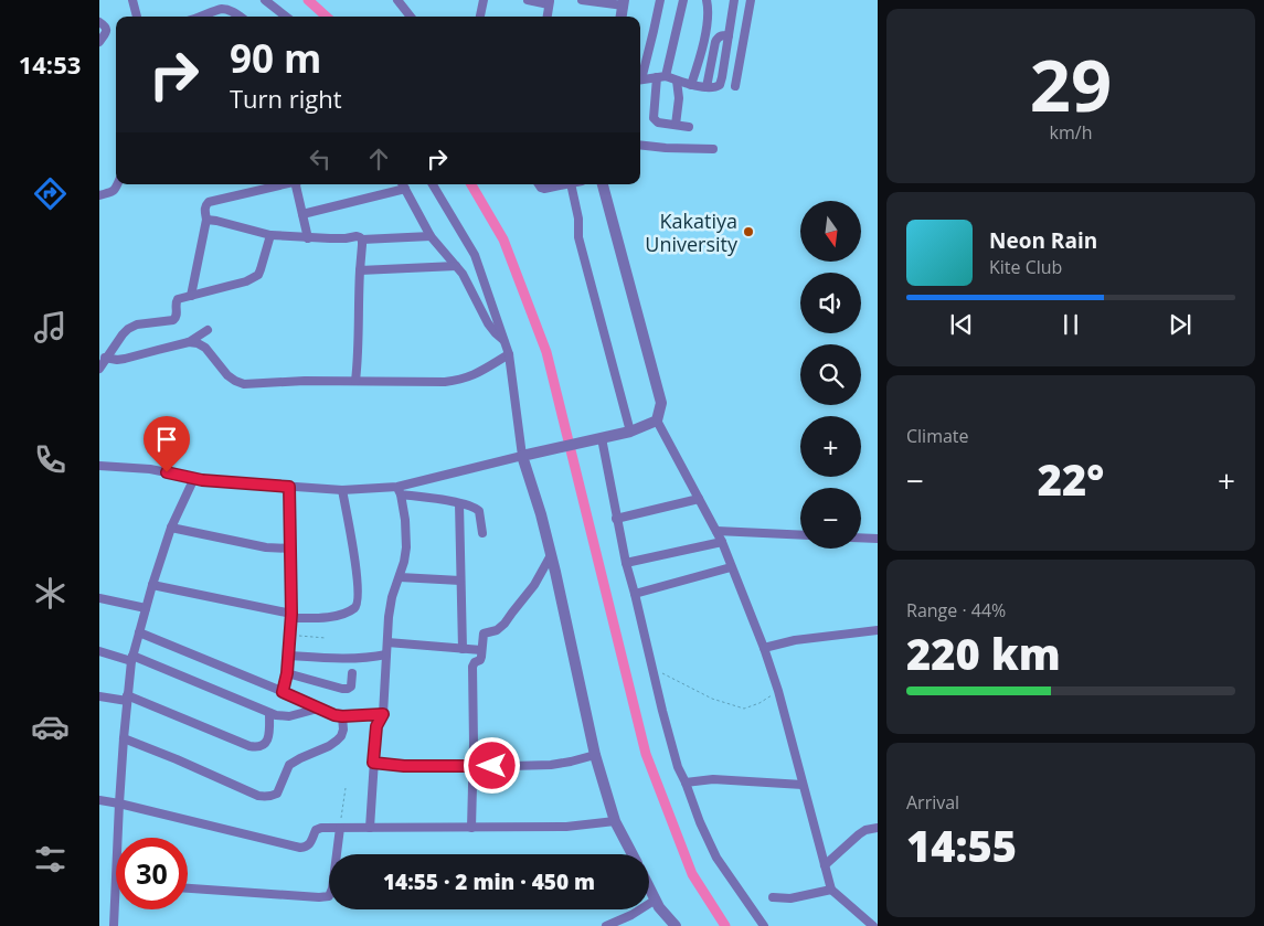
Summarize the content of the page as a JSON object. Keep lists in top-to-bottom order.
{
  "places": ["Kakatiya University"],
  "north": "bottom",
  "page": {
    "tabs": "14:53",
    "tile": [
      ["29", "km/h"],
      "Climate",
      ["Range · 44%", "220 km"],
      ["Arrival", "14:55"]
    ],
    "turn": ["90 m", "Turn right"],
    "map_buttons": ["+", "−"],
    "song": ["Neon Rain", "Kite Club"],
    "heat": ["−", "22°", "+"],
    "limit": "30",
    "trip": "14:55 · 2 min · 450 m"
  }
}
